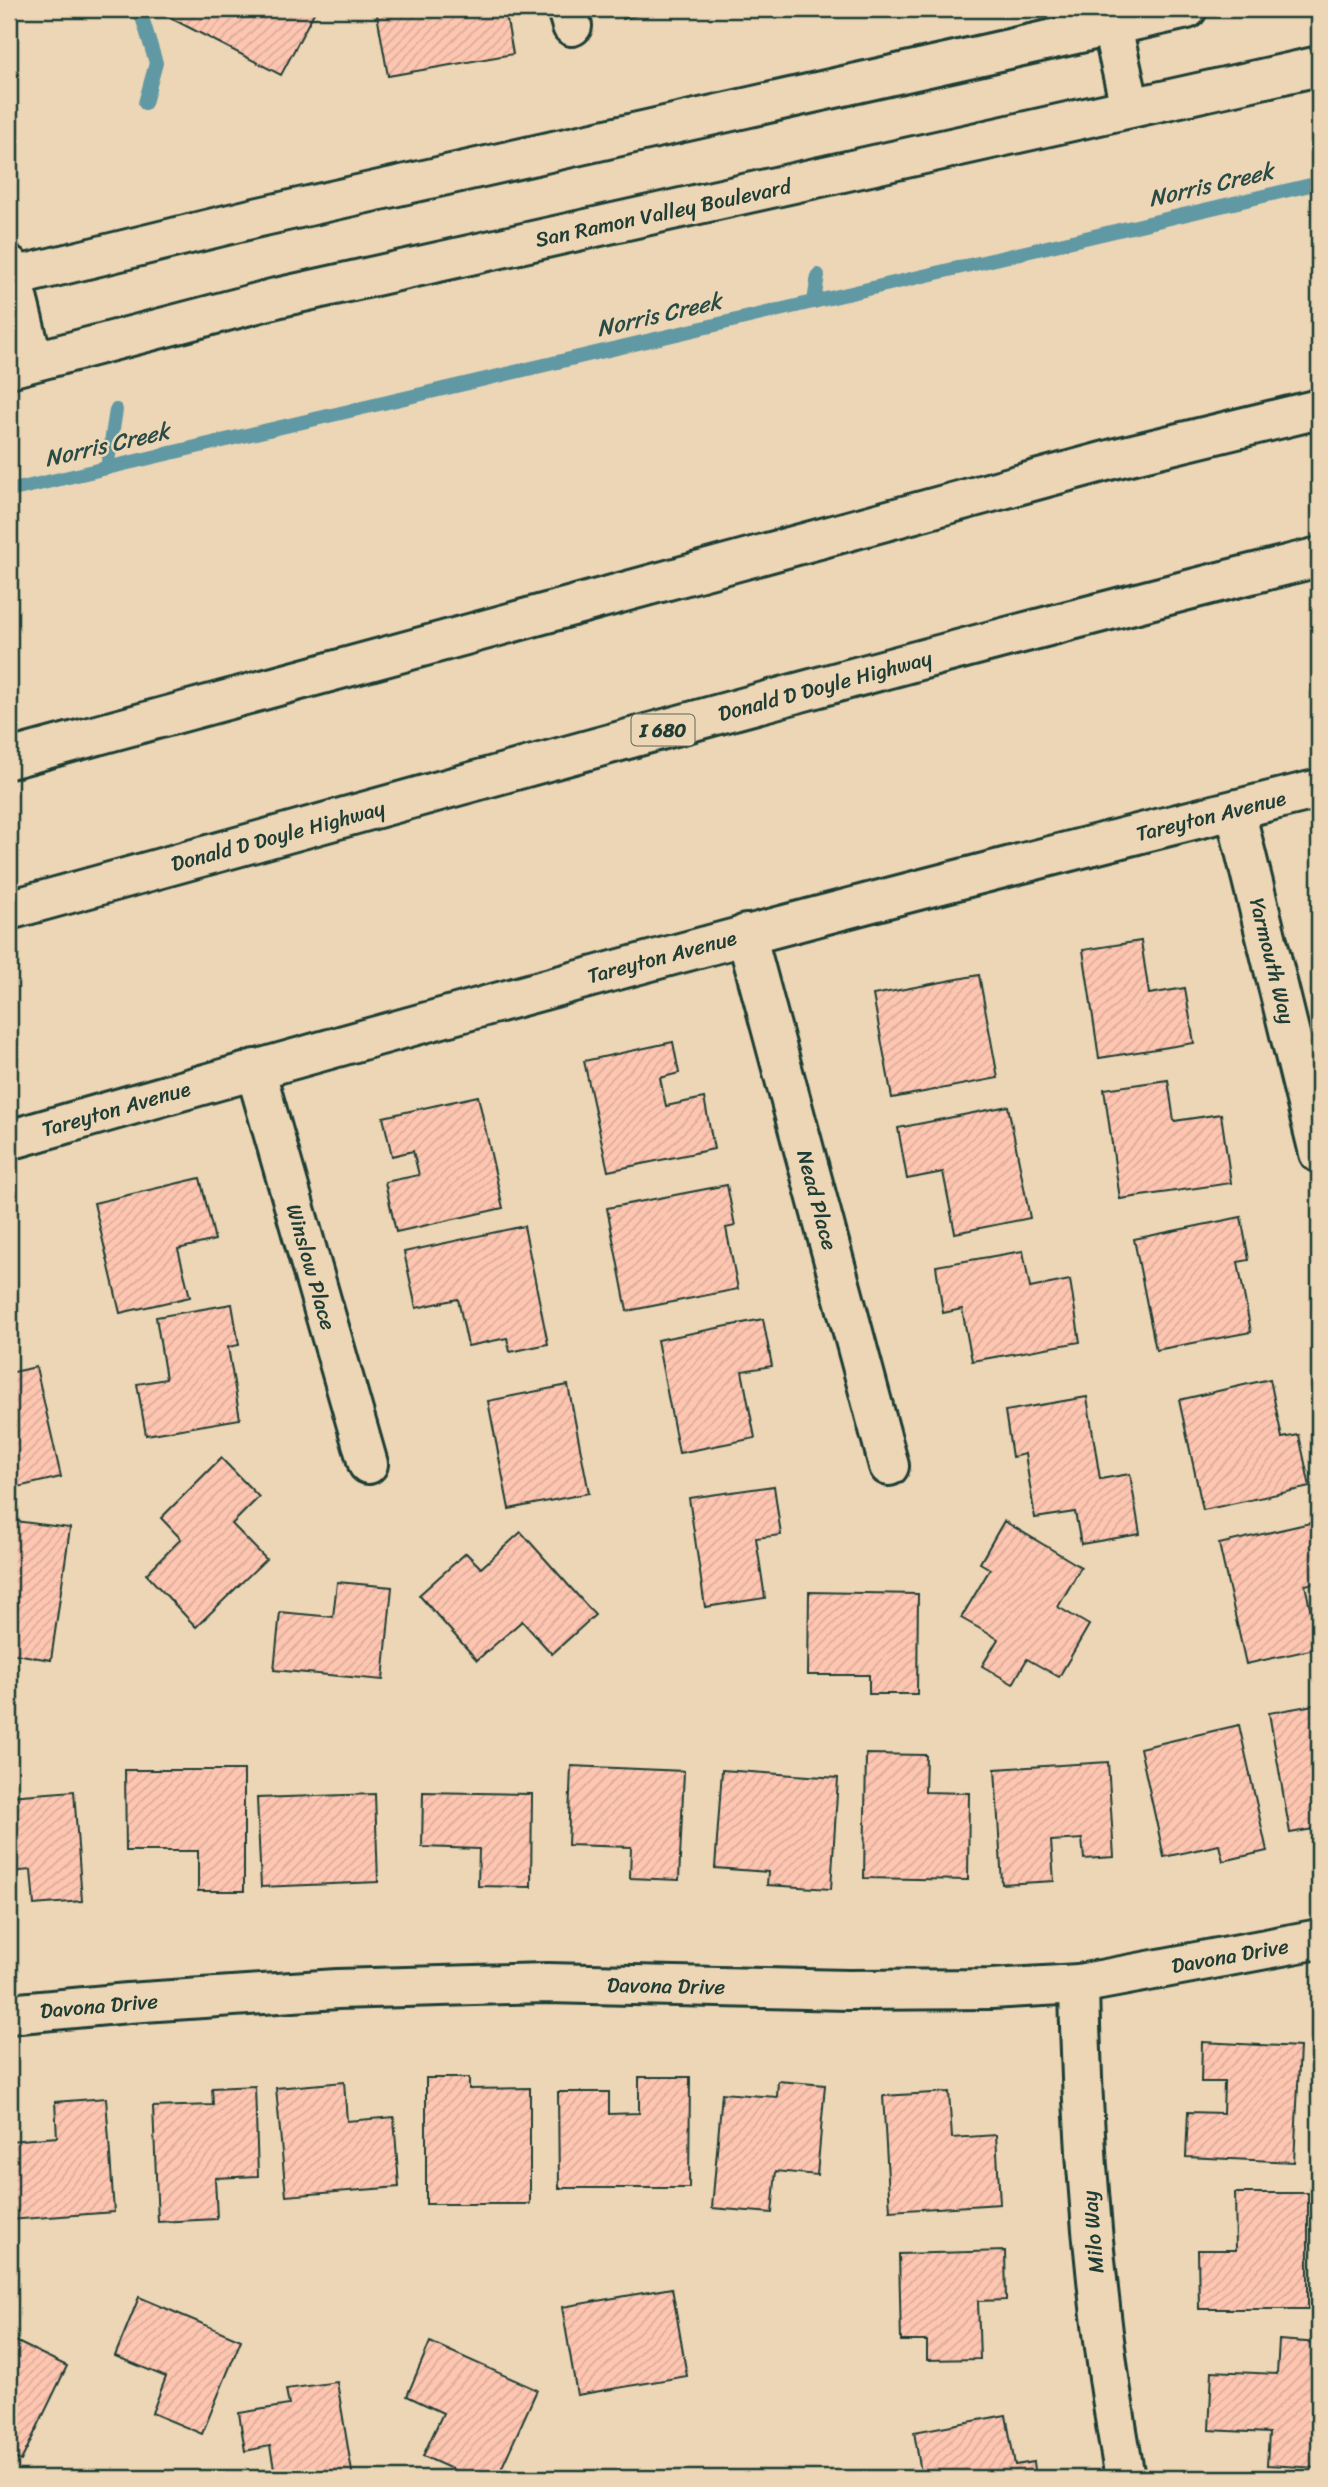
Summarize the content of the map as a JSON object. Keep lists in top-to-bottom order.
{
  "streets": {
    "main road": [
      "San Ramon Valley Boulevard",
      "Donald D Doyle Highway",
      "I 680",
      "Tareyton Avenue",
      "Yarmouth Way",
      "Nead Place",
      "Winslow Place",
      "Davona Drive",
      "Milo Way"
    ]
  },
  "crossings": [
    ["Tareyton Avenue", "Yarmouth Way"],
    ["Tareyton Avenue", "Nead Place"],
    ["Tareyton Avenue", "Winslow Place"],
    ["Davona Drive", "Milo Way"]
  ],
  "water": ["Norris Creek"]
}
